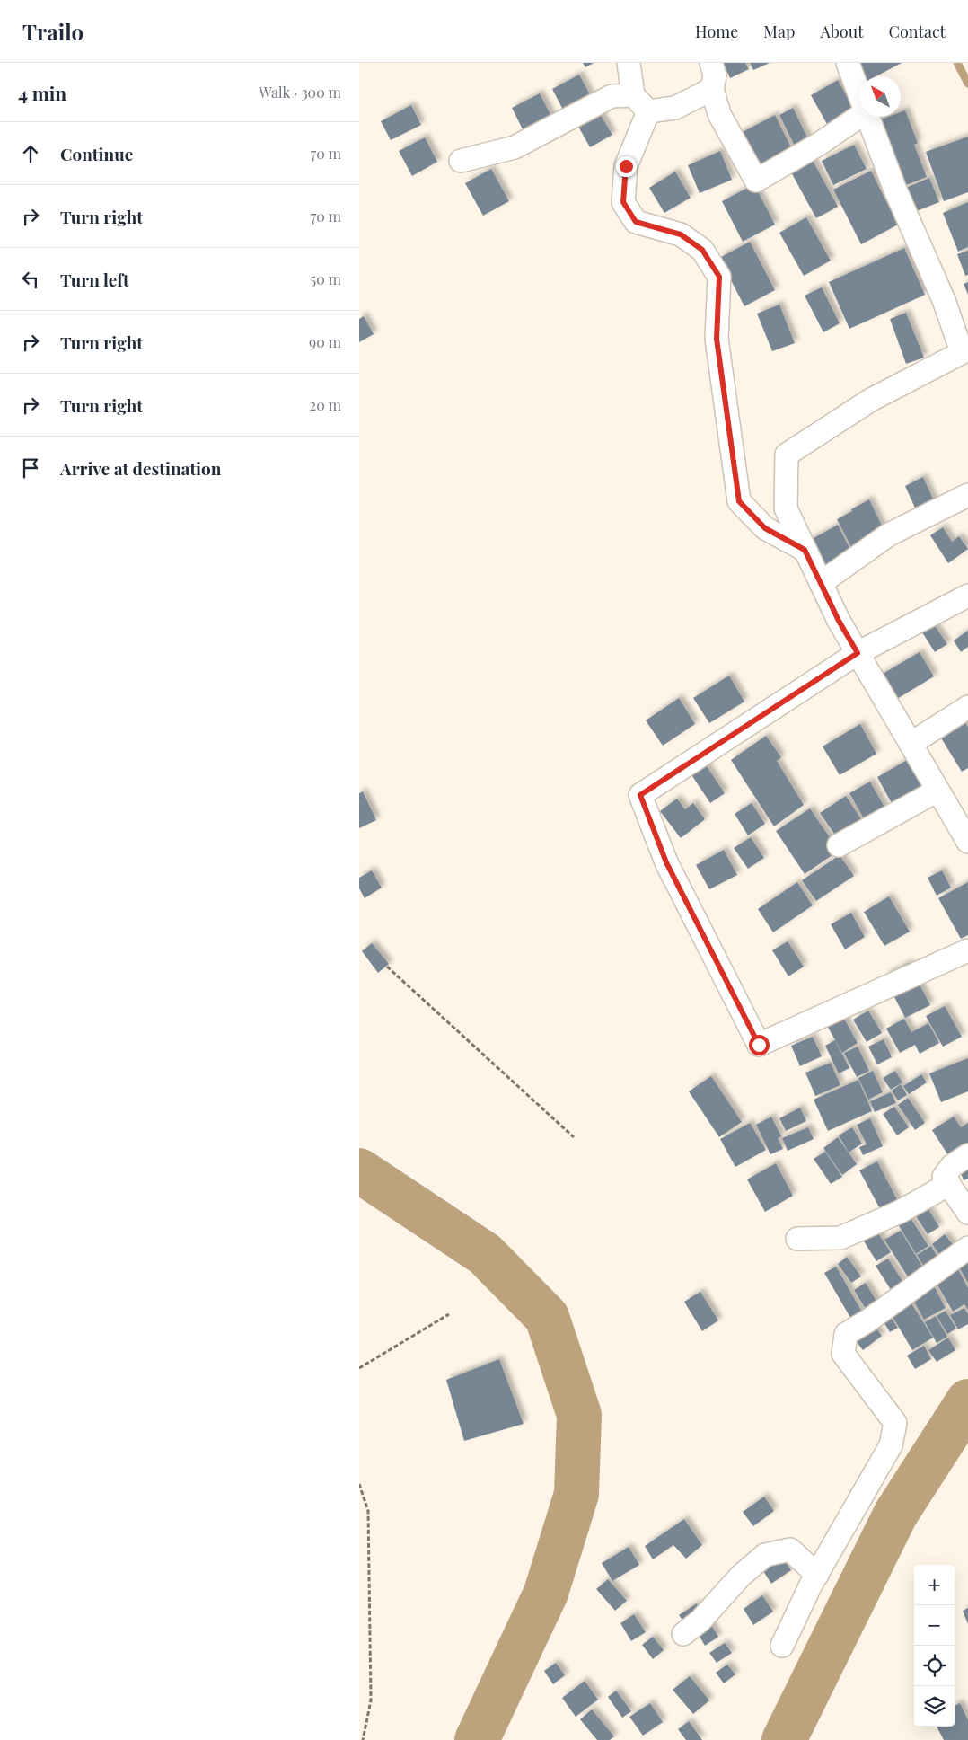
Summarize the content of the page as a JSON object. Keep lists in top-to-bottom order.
{
  "north": "top left",
  "page": {
    "header": "Trailo",
    "nav": [
      "Home",
      "Map",
      "About",
      "Contact"
    ],
    "heading": ["4 min", "Walk · 300 m"],
    "list": [
      ["Continue", "70 m"],
      ["Turn right", "70 m"],
      ["Turn left", "50 m"],
      ["Turn right", "90 m"],
      ["Turn right", "20 m"],
      "Arrive at destination"
    ],
    "map_buttons": ["+", "−"]
  }
}
